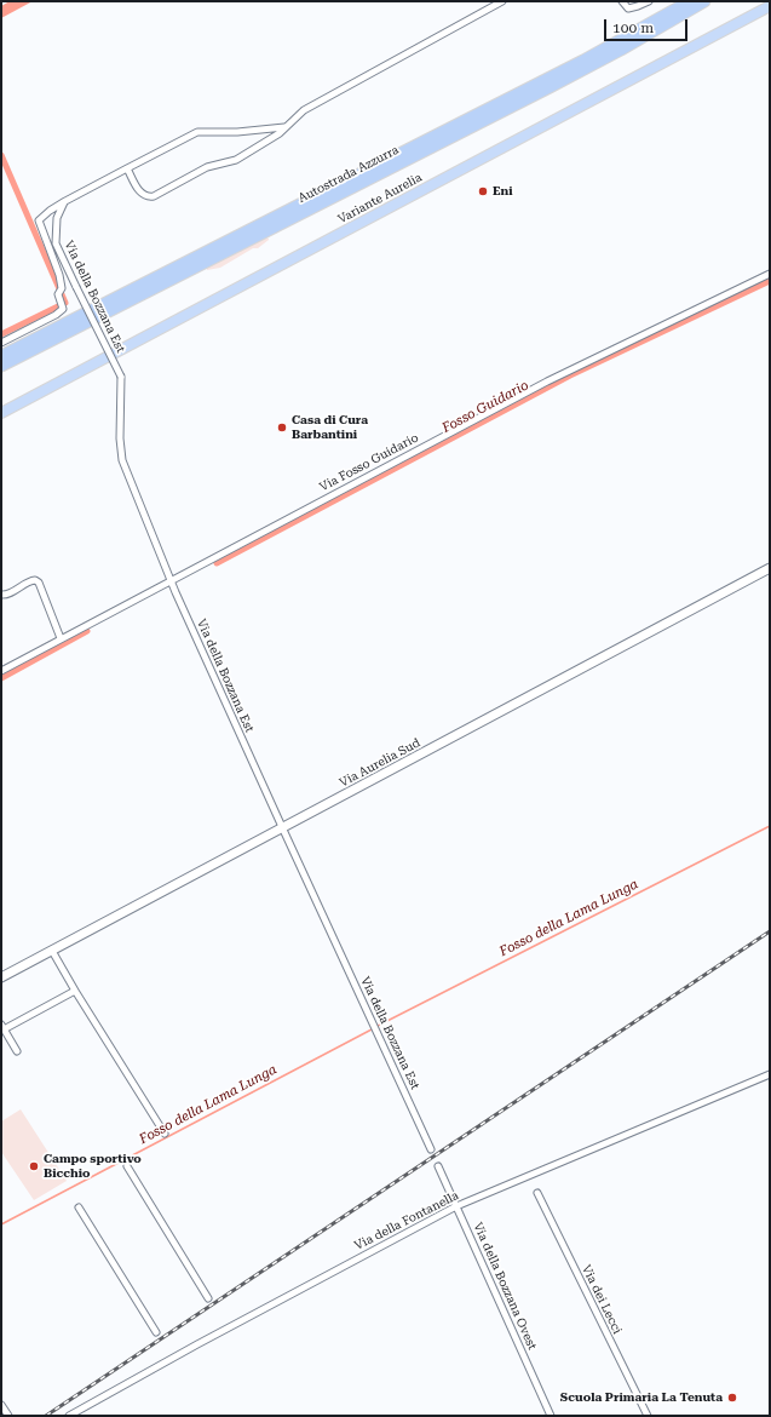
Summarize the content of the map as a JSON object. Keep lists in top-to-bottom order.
{
  "streets": {
    "highway": ["Autostrada Azzurra", "Variante Aurelia"],
    "main road": ["Via Aurelia Sud"],
    "street": [
      "Via della Bozzana Est",
      "Via Fosso Guidario",
      "Via della Fontanella",
      "Via della Bozzana Ovest",
      "Via dei Lecci"
    ]
  },
  "crossings": [
    ["Via della Bozzana Est", "Via Fosso Guidario"],
    ["Via della Bozzana Est", "Via Aurelia Sud"],
    ["Via della Fontanella", "Via della Bozzana Ovest"]
  ],
  "water": ["Fosso Guidario", "Fosso della Lama Lunga"],
  "places": [
    "Eni",
    "Casa di Cura Barbantini",
    "Campo sportivo Bicchio",
    "Scuola Primaria La Tenuta"
  ],
  "scale_bar": "100 m"
}
